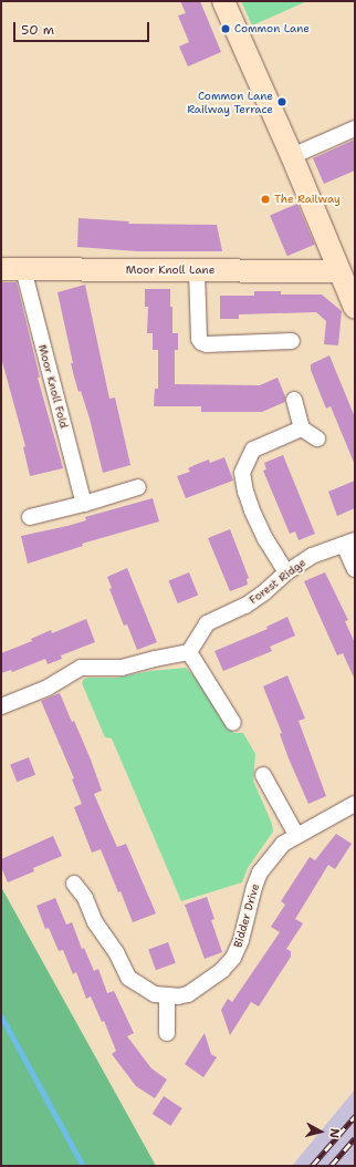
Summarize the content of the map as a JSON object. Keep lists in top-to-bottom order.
{
  "streets": {
    "street": [
      "Moor Knoll Lane",
      "Moor Knoll Fold",
      "Forest Ridge",
      "Bidder Drive"
    ]
  },
  "crossings": [
    ["Moor Knoll Lane", "Moor Knoll Fold"]
  ],
  "places": ["Common Lane", "Common Lane Railway Terrace", "The Railway"],
  "scale_bar": "50 m",
  "north": "right"
}
